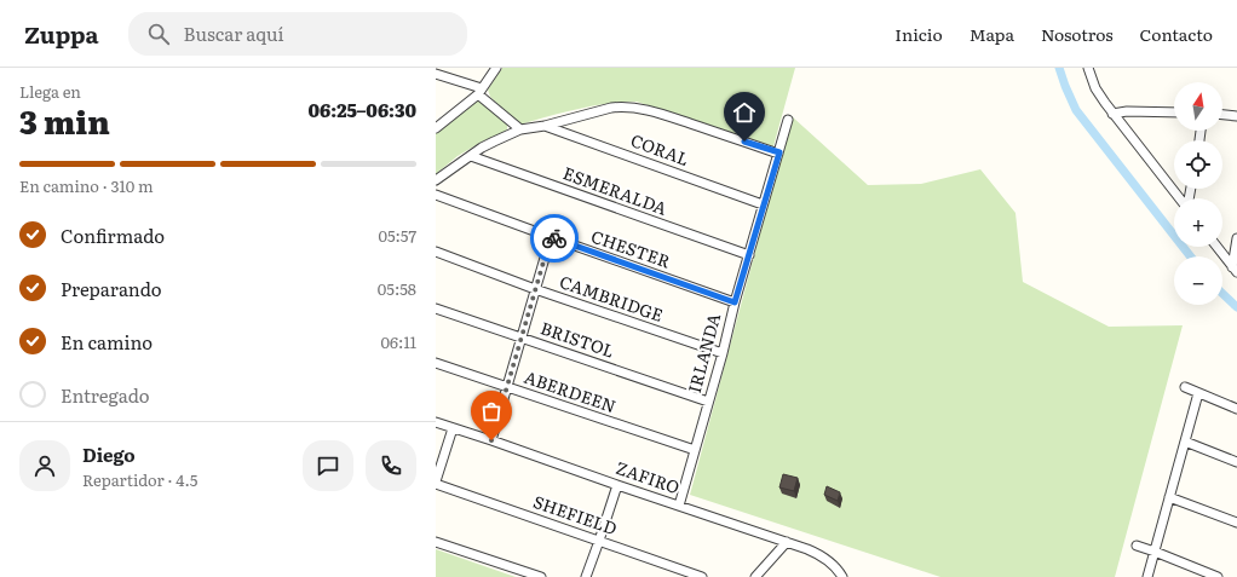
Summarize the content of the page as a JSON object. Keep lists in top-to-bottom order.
{
  "streets": {
    "street": [
      "CORAL",
      "ESMERALDA",
      "CHESTER",
      "CAMBRIDGE",
      "BRISTOL",
      "IRLANDA",
      "ABERDEEN",
      "ZAFIRO",
      "SHEFIELD"
    ]
  },
  "crossings": [
    ["CORAL", "IRLANDA"],
    ["ESMERALDA", "IRLANDA"],
    ["CHESTER", "IRLANDA"],
    ["CAMBRIDGE", "IRLANDA"],
    ["BRISTOL", "IRLANDA"],
    ["IRLANDA", "ABERDEEN"],
    ["IRLANDA", "ZAFIRO"]
  ],
  "north": "top",
  "page": {
    "header": "Zuppa",
    "search": "Buscar aquí",
    "nav": [
      "Inicio",
      "Mapa",
      "Nosotros",
      "Contacto"
    ],
    "heading": ["3 min", "Llega en", "06:25–06:30"],
    "panel": ["Diego", "Repartidor · 4.5"],
    "map_buttons": ["+", "−"],
    "bar": "En camino · 310 m",
    "list": [
      ["Confirmado", "05:57"],
      ["Preparando", "05:58"],
      ["En camino", "06:11"],
      "Entregado"
    ]
  }
}
